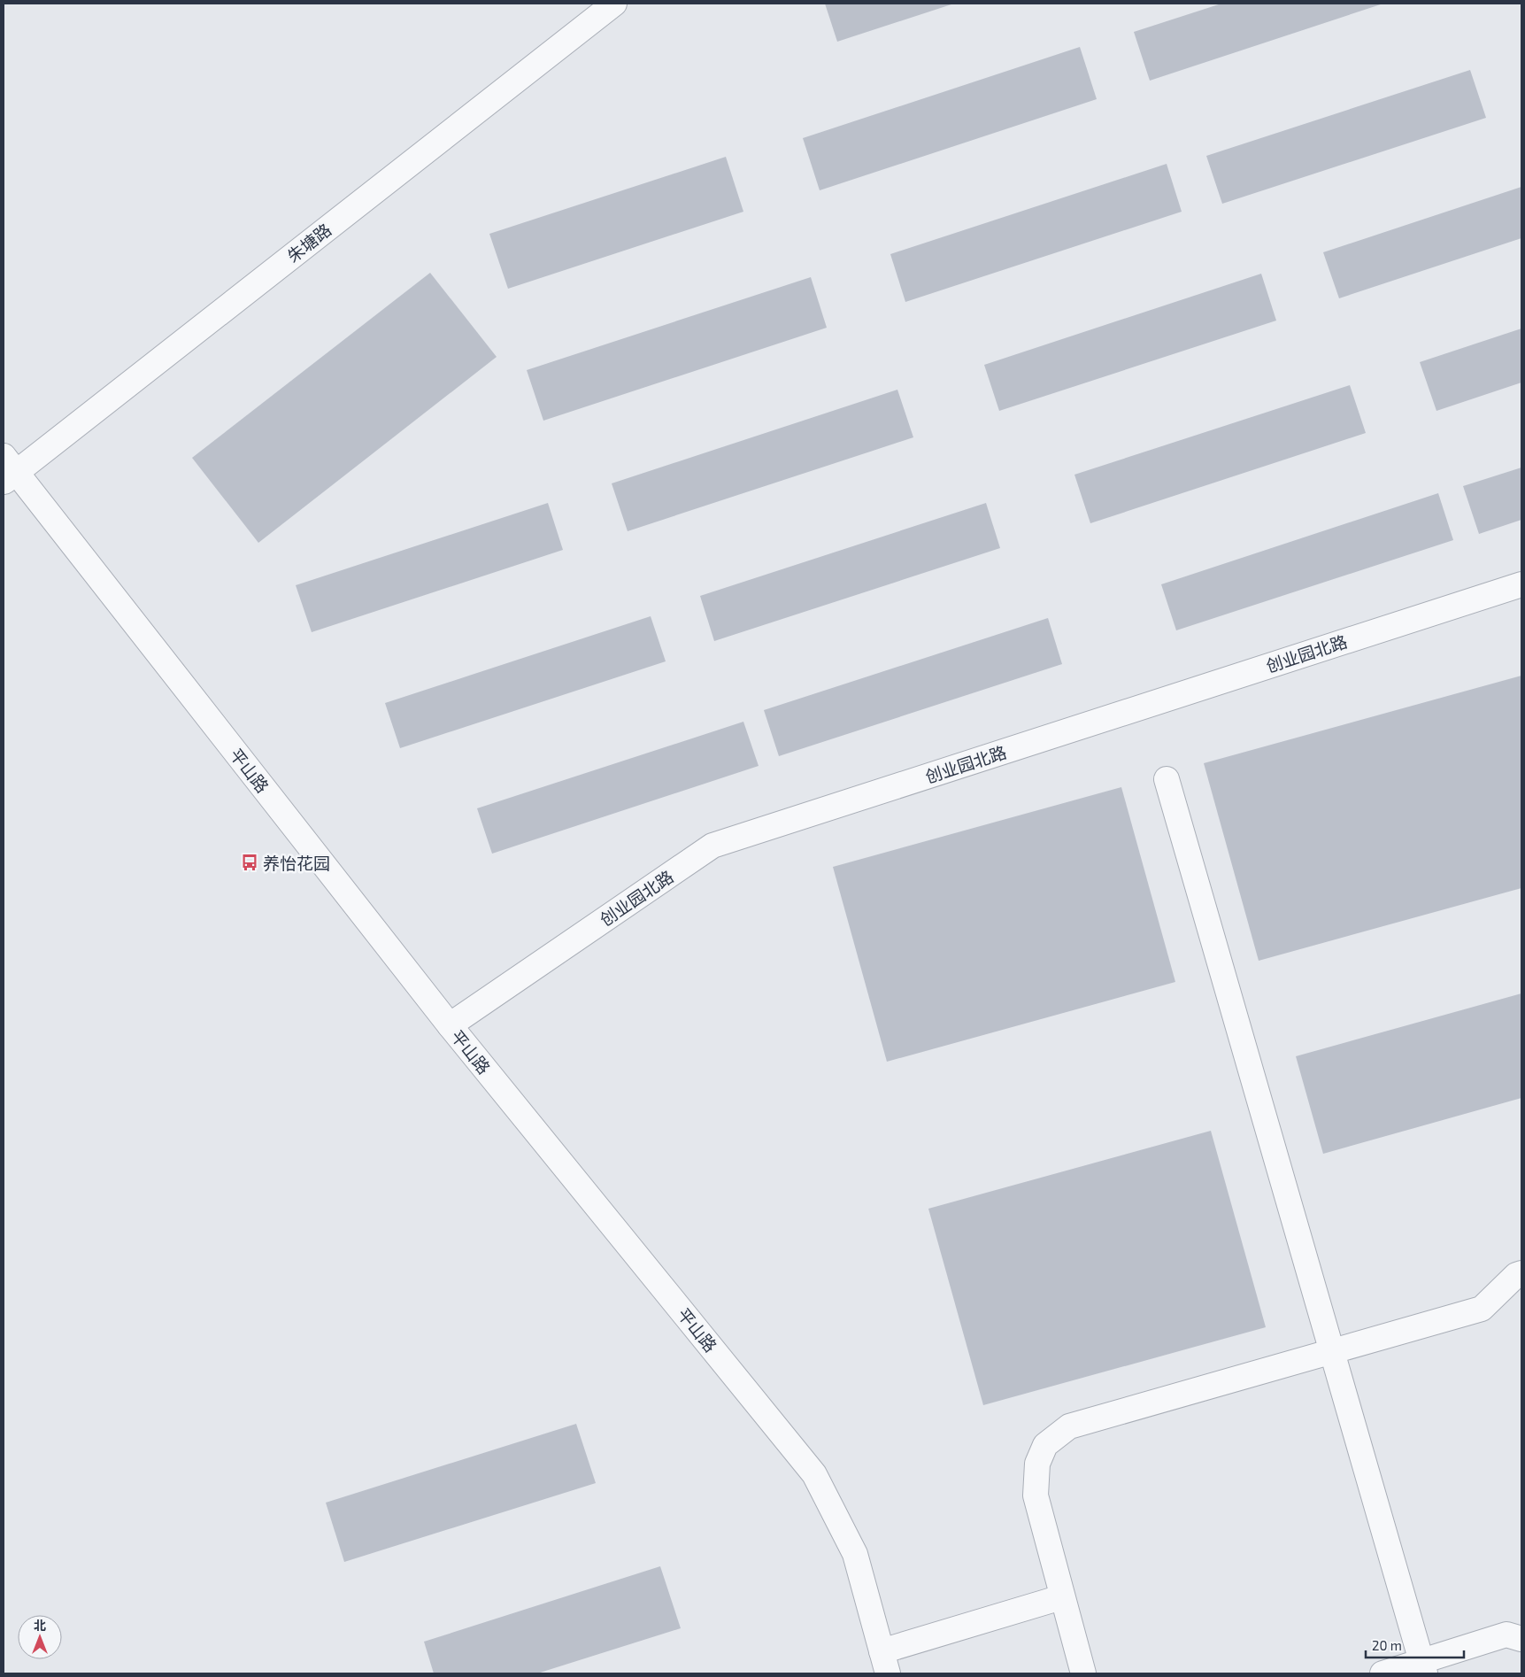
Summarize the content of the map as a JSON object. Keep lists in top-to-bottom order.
{
  "streets": {
    "street": ["朱塘路", "创业园北路", "平山路"]
  },
  "crossings": [
    ["朱塘路", "平山路"],
    ["创业园北路", "平山路"]
  ],
  "places": {
    "bus stop": ["养怡花园"]
  },
  "scale_bar": "20 m",
  "north": "top"
}
